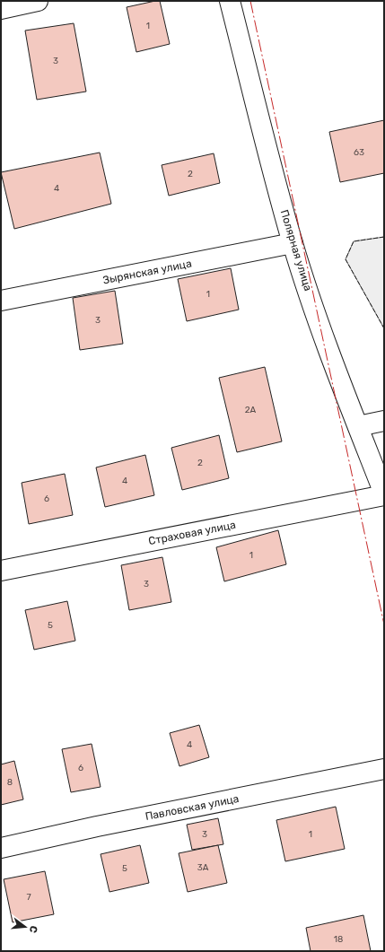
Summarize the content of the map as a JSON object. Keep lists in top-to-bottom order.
{
  "streets": {
    "street": [
      "Полярная улица",
      "Зырянская улица",
      "Страховая улица",
      "Павловская улица"
    ]
  },
  "crossings": [
    ["Полярная улица", "Зырянская улица"],
    ["Полярная улица", "Страховая улица"]
  ],
  "house_numbers": [
    "1",
    "3",
    "63",
    "2",
    "4",
    "1",
    "3",
    "2А",
    "2",
    "4",
    "6",
    "1",
    "3",
    "5",
    "4",
    "6",
    "8",
    "3",
    "1",
    "3А",
    "5",
    "7",
    "18"
  ],
  "north": "right"
}
